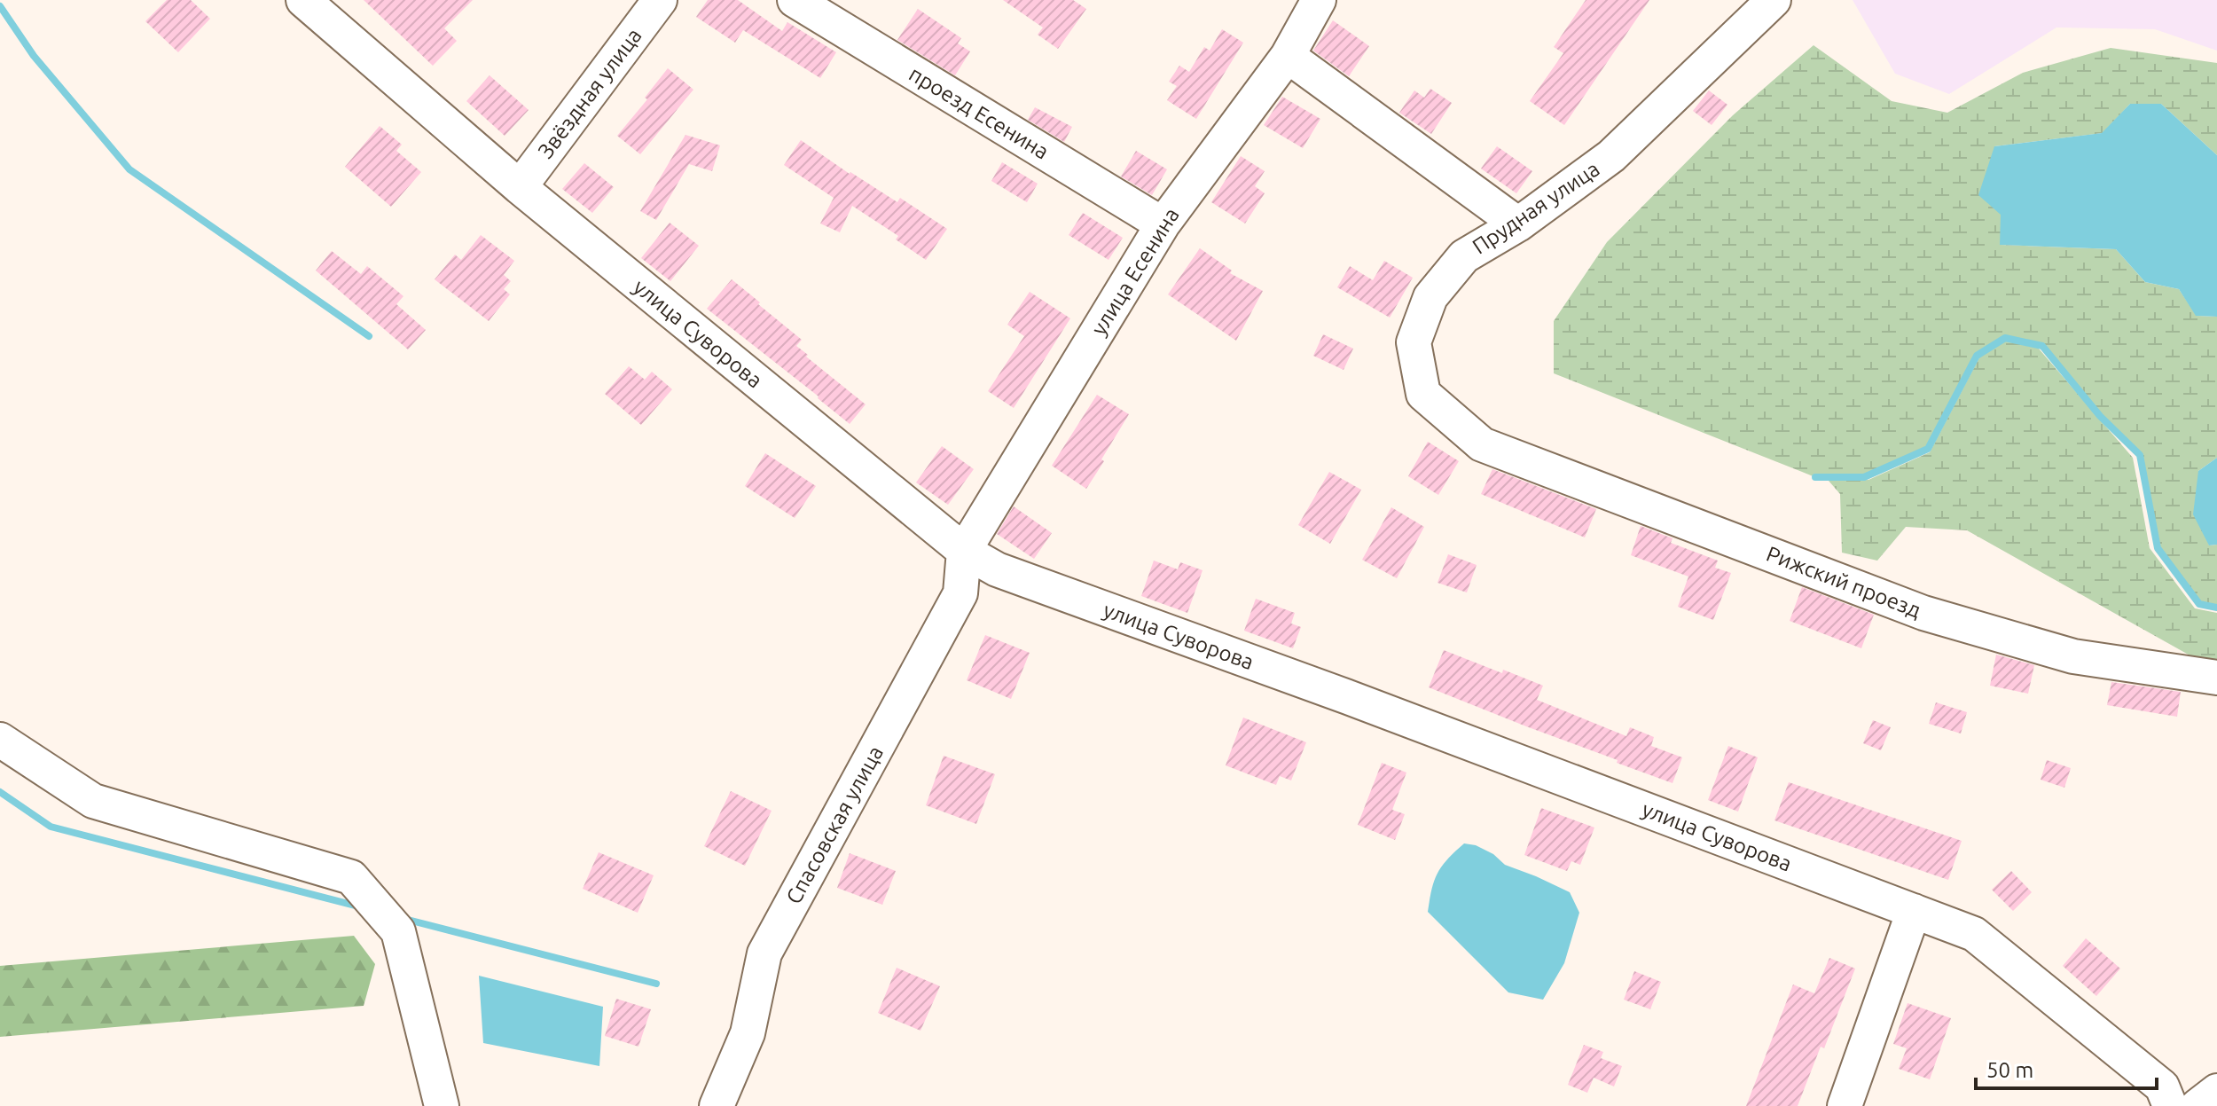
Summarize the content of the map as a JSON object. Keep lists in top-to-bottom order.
{
  "streets": {
    "street": [
      "Звёздная улица",
      "проезд Есенина",
      "Прудная улица",
      "улица Есенина",
      "улица Суворова",
      "Рижский проезд",
      "Спасовская улица"
    ]
  },
  "crossings": [
    ["Звёздная улица", "улица Суворова"],
    ["проезд Есенина", "улица Есенина"],
    ["Прудная улица", "Рижский проезд"],
    ["улица Есенина", "улица Суворова"],
    ["улица Есенина", "Спасовская улица"],
    ["улица Суворова", "Спасовская улица"]
  ],
  "scale_bar": "50 m"
}
